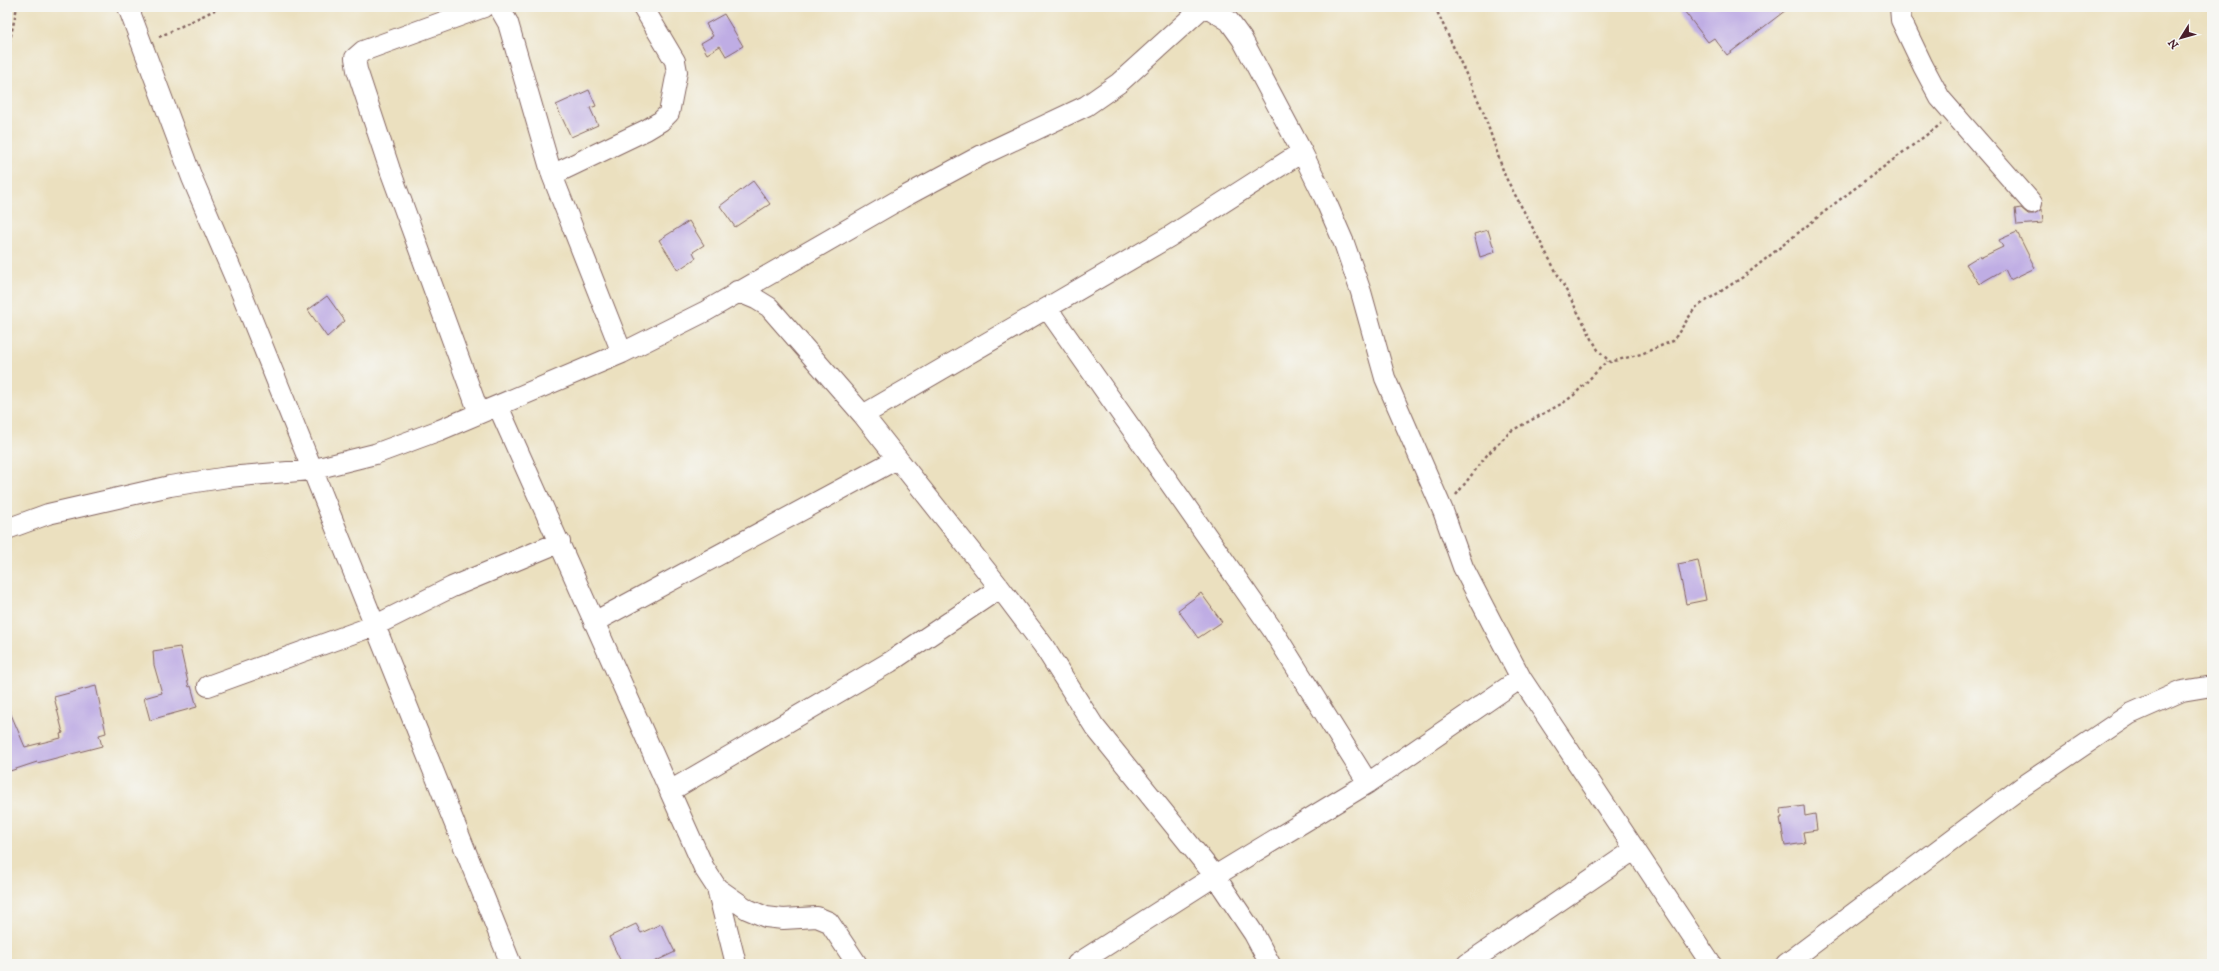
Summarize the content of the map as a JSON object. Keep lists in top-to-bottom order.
{
  "north": "bottom left"
}
